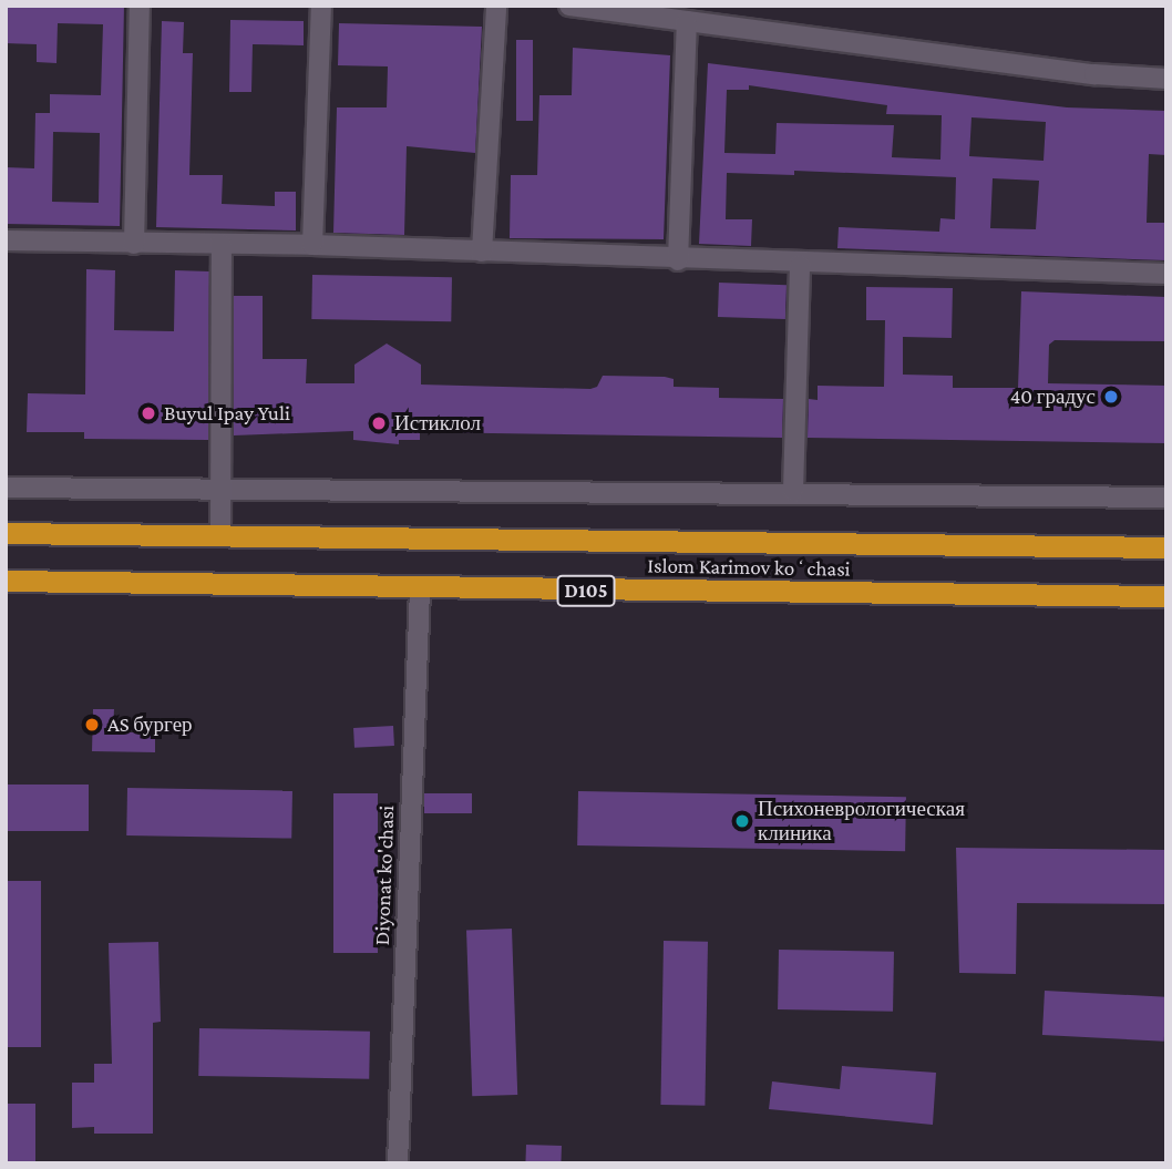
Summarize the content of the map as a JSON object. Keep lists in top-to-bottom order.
{
  "streets": {
    "highway": ["Islom Karimov koʻchasi", "D105"],
    "street": ["Diyonat ko'chasi"]
  },
  "crossings": [
    ["Islom Karimov koʻchasi", "Diyonat ko'chasi"]
  ],
  "places": [
    "40 градус",
    "Buyul Ipay Yuli",
    "Истиклол",
    "AS бургер",
    "Психоневрологическая клиника"
  ]
}
